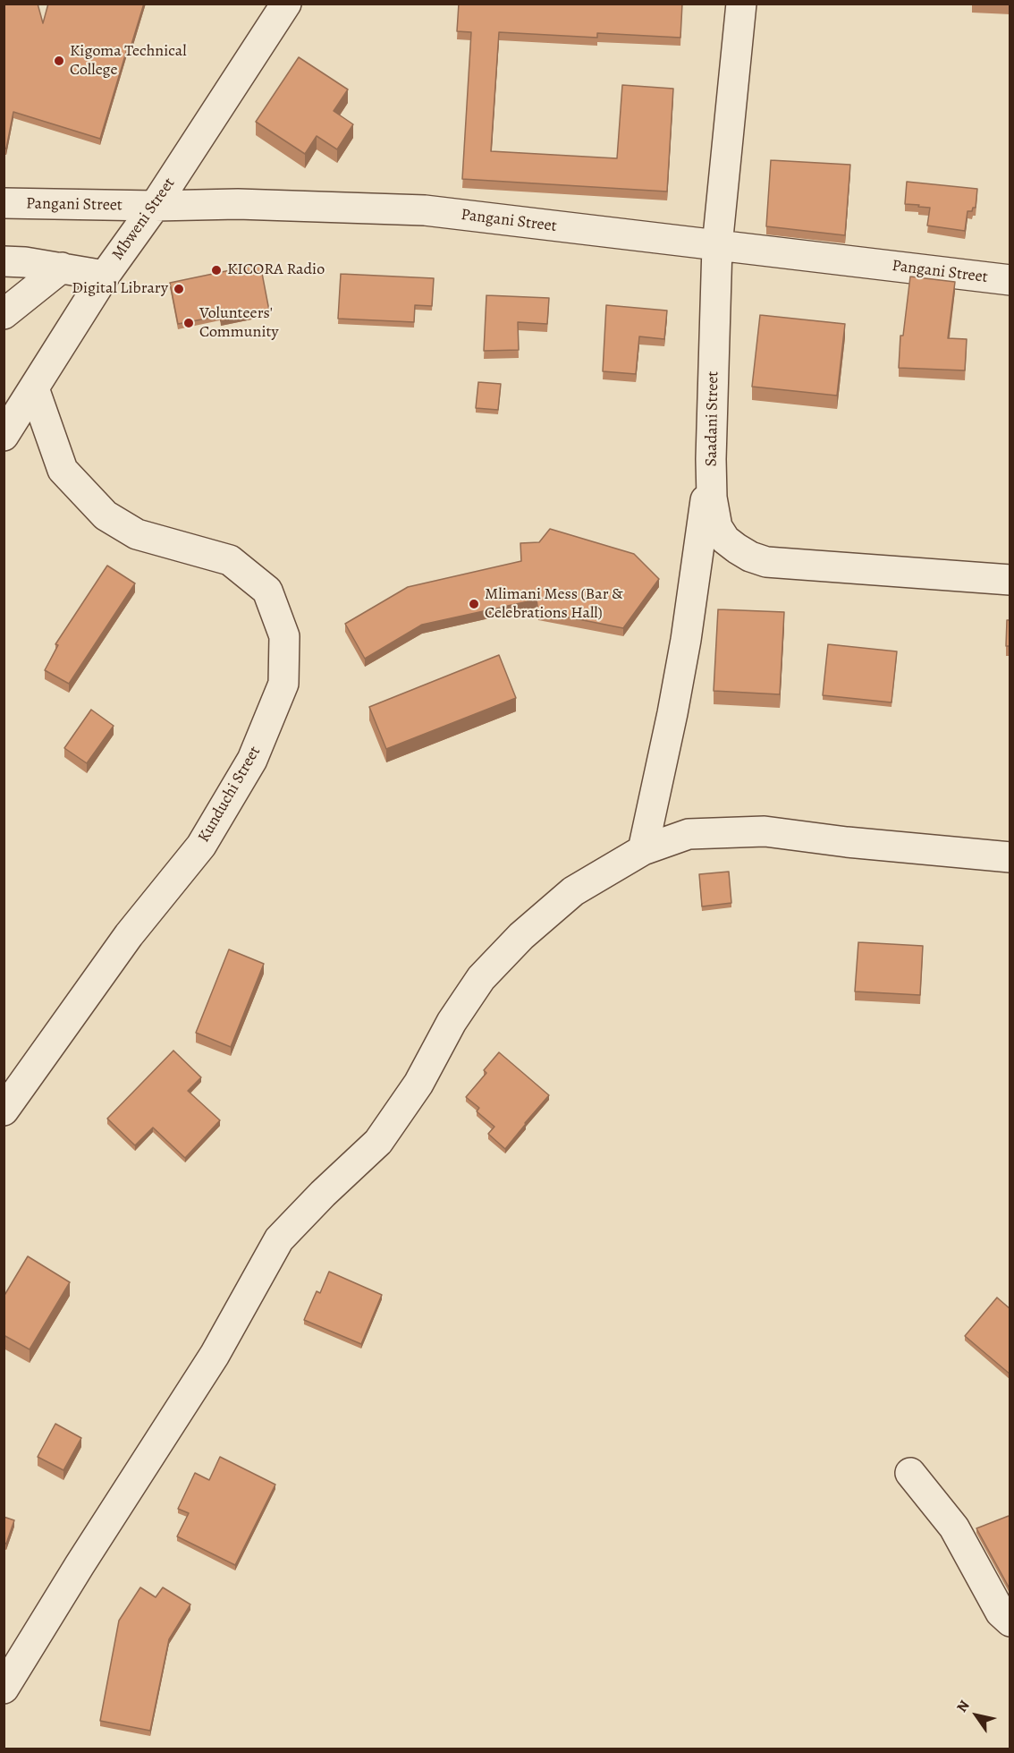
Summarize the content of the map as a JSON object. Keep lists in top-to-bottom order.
{
  "streets": {
    "street": [
      "Pangani Street",
      "Mbweni Street",
      "Saadani Street",
      "Kunduchi Street"
    ]
  },
  "crossings": [
    ["Pangani Street", "Mbweni Street"],
    ["Pangani Street", "Saadani Street"],
    ["Mbweni Street", "Kunduchi Street"]
  ],
  "places": [
    "Kigoma Technical College",
    "KICORA Radio",
    "Digital Library",
    "Volunteers' Community",
    "Mlimani Mess (Bar & Celebrations Hall)"
  ],
  "north": "top left"
}
